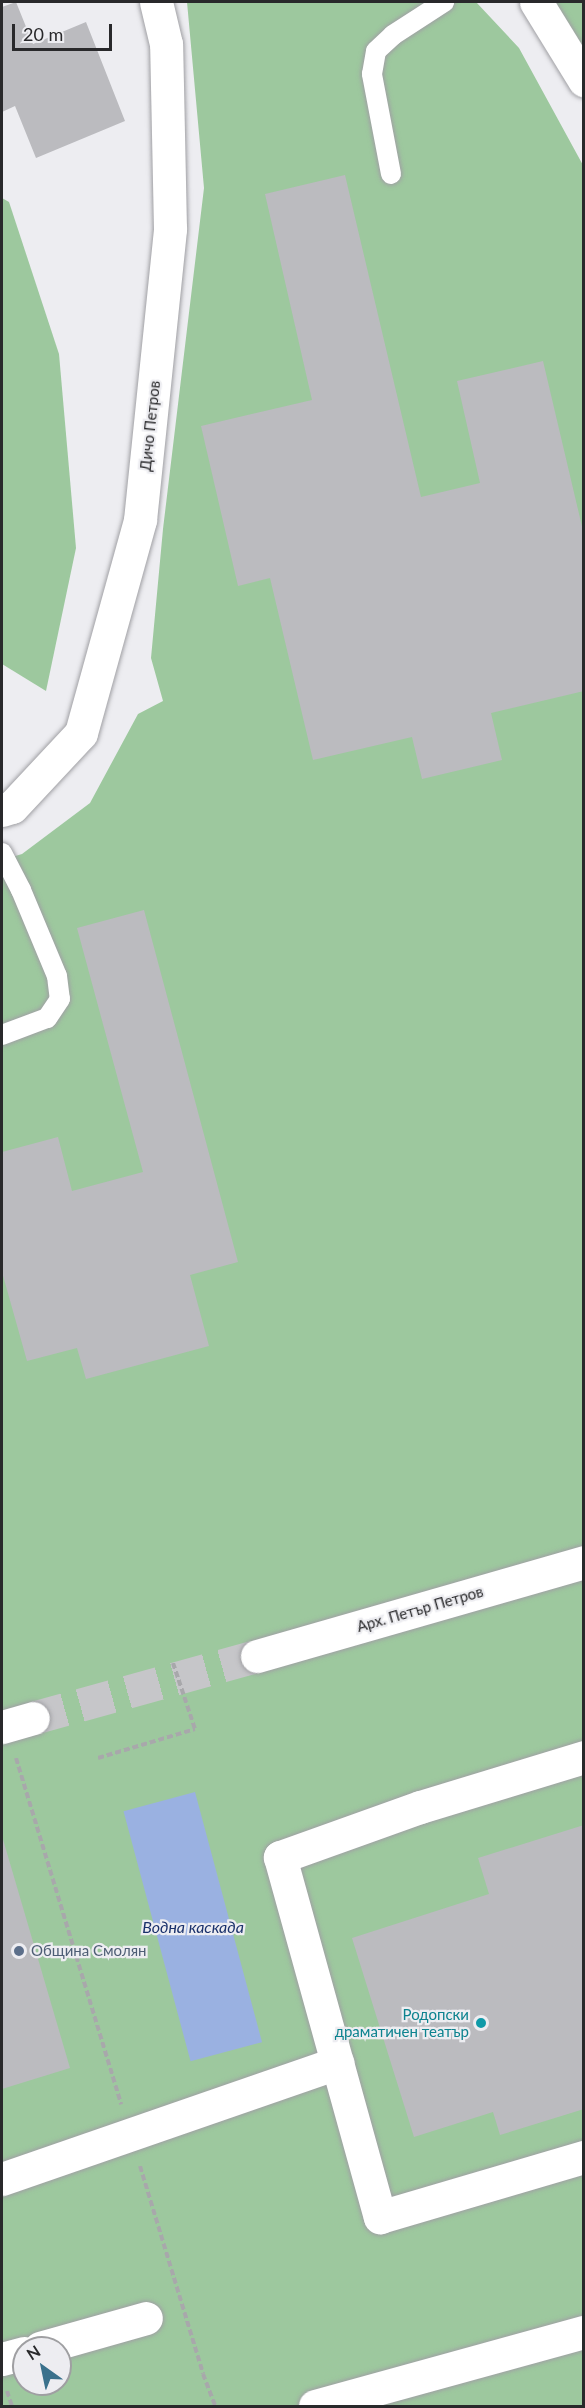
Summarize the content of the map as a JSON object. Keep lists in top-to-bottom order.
{
  "streets": {
    "street": ["Дичо Петров", "Арх. Петър Петров"]
  },
  "water": ["Водна каскада"],
  "places": ["Община Смолян", "Родопски драматичен театър"],
  "scale_bar": "20 m",
  "north": "top left"
}
